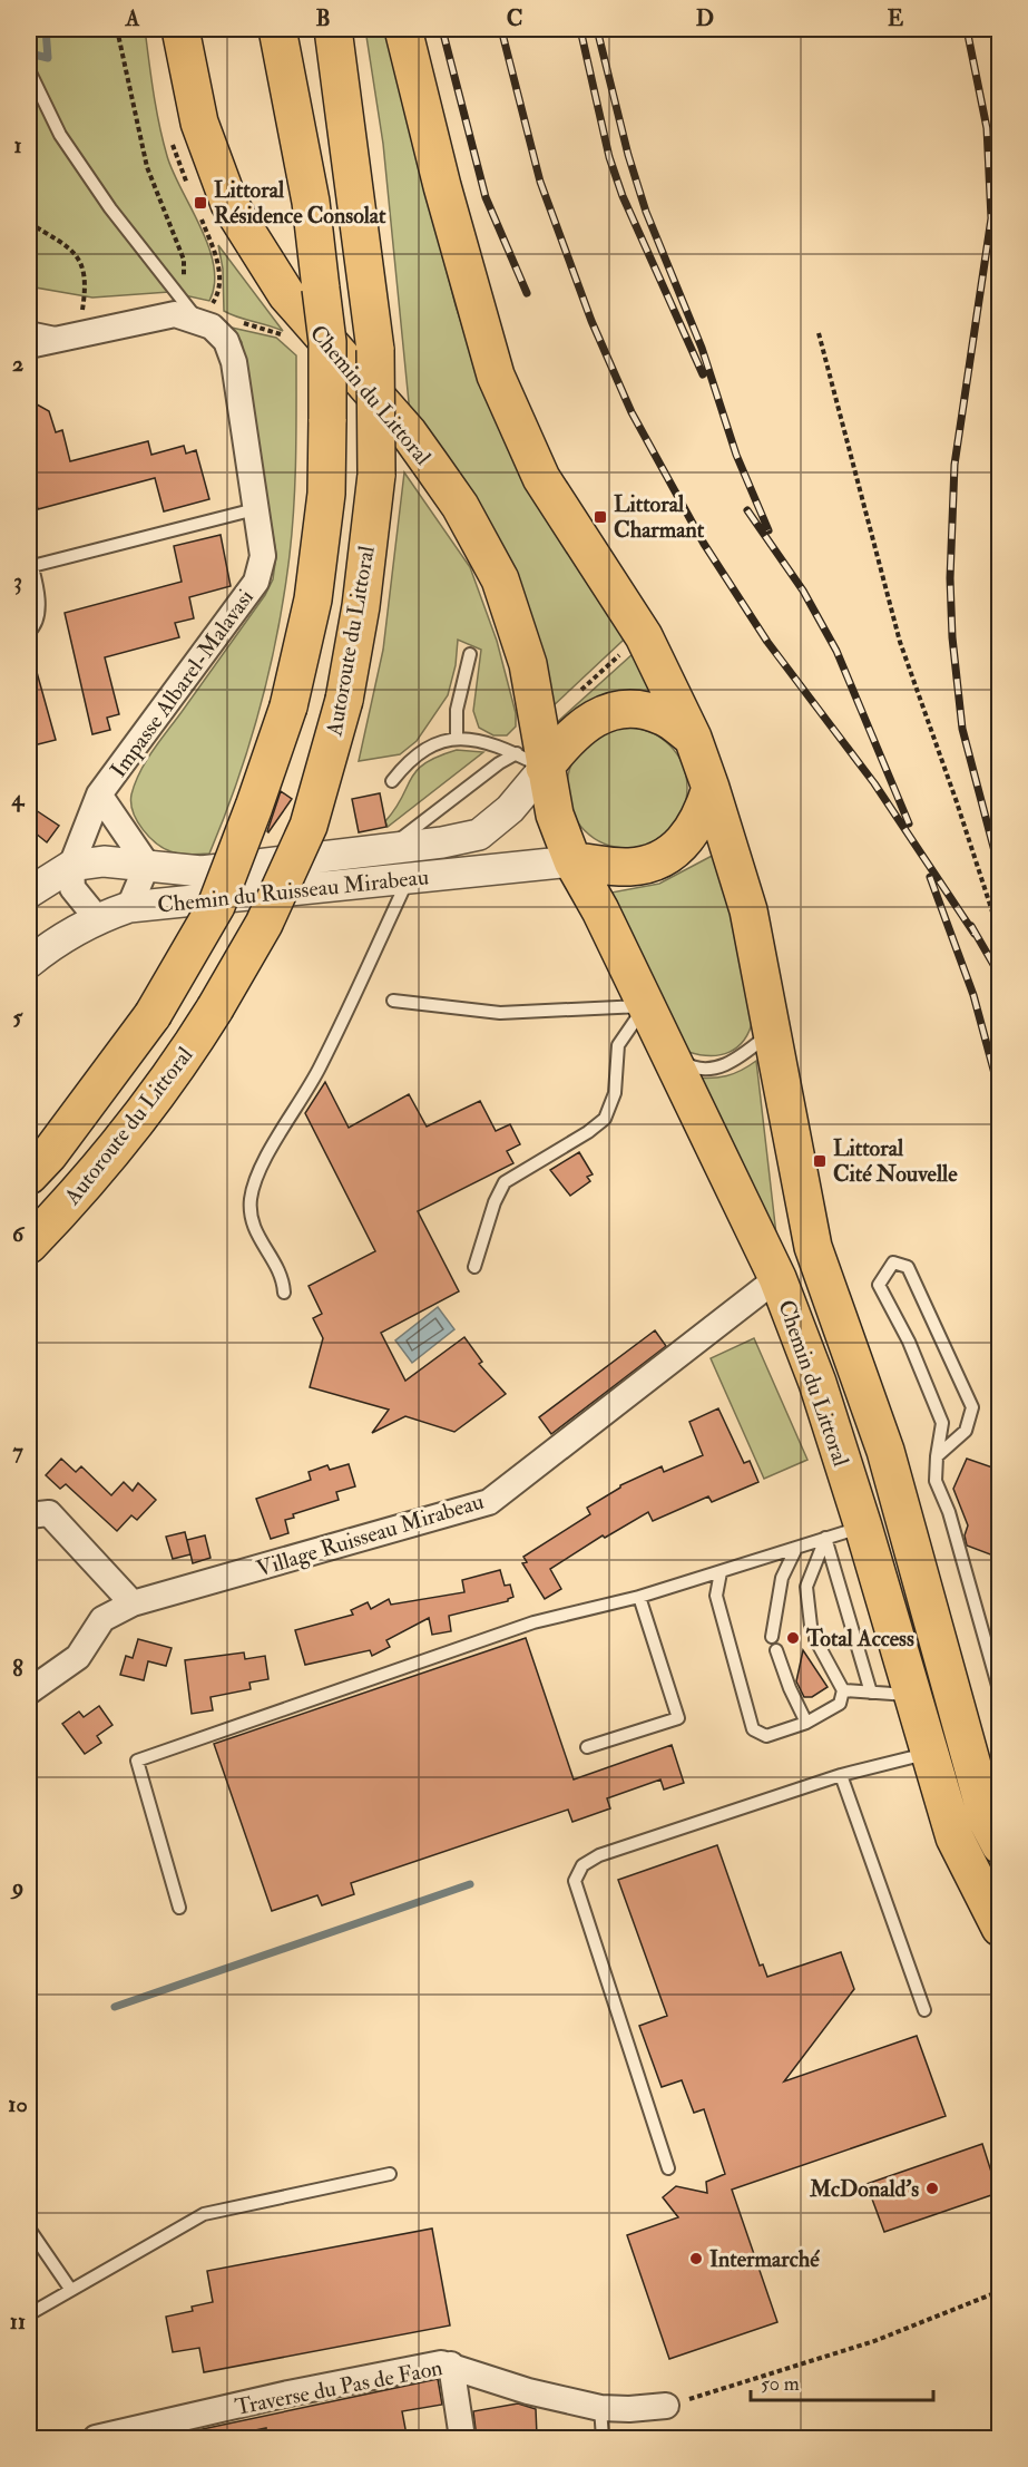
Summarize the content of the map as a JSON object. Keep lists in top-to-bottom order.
{
  "streets": {
    "main road": ["Chemin du Littoral", "Autoroute du Littoral"],
    "street": [
      "Impasse Albarel-Malavasi",
      "Chemin du Ruisseau Mirabeau",
      "Village Ruisseau Mirabeau",
      "Traverse du Pas de Faon"
    ]
  },
  "crossings": [
    ["Chemin du Littoral", "Chemin du Ruisseau Mirabeau"],
    ["Chemin du Littoral", "Village Ruisseau Mirabeau"],
    ["Impasse Albarel-Malavasi", "Chemin du Ruisseau Mirabeau"]
  ],
  "places": {
    "transit": ["Littoral Résidence Consolat", "Littoral Charmant", "Littoral Cité Nouvelle"],
    "other": ["Total Access", "McDonald's", "Intermarché"]
  },
  "scale_bar": "50 m",
  "grid": {
    "columns": [
      "A",
      "B",
      "C",
      "D",
      "E"
    ],
    "rows": [
      "1",
      "2",
      "3",
      "4",
      "5",
      "6",
      "7",
      "8",
      "9",
      "10",
      "11"
    ]
  }
}
